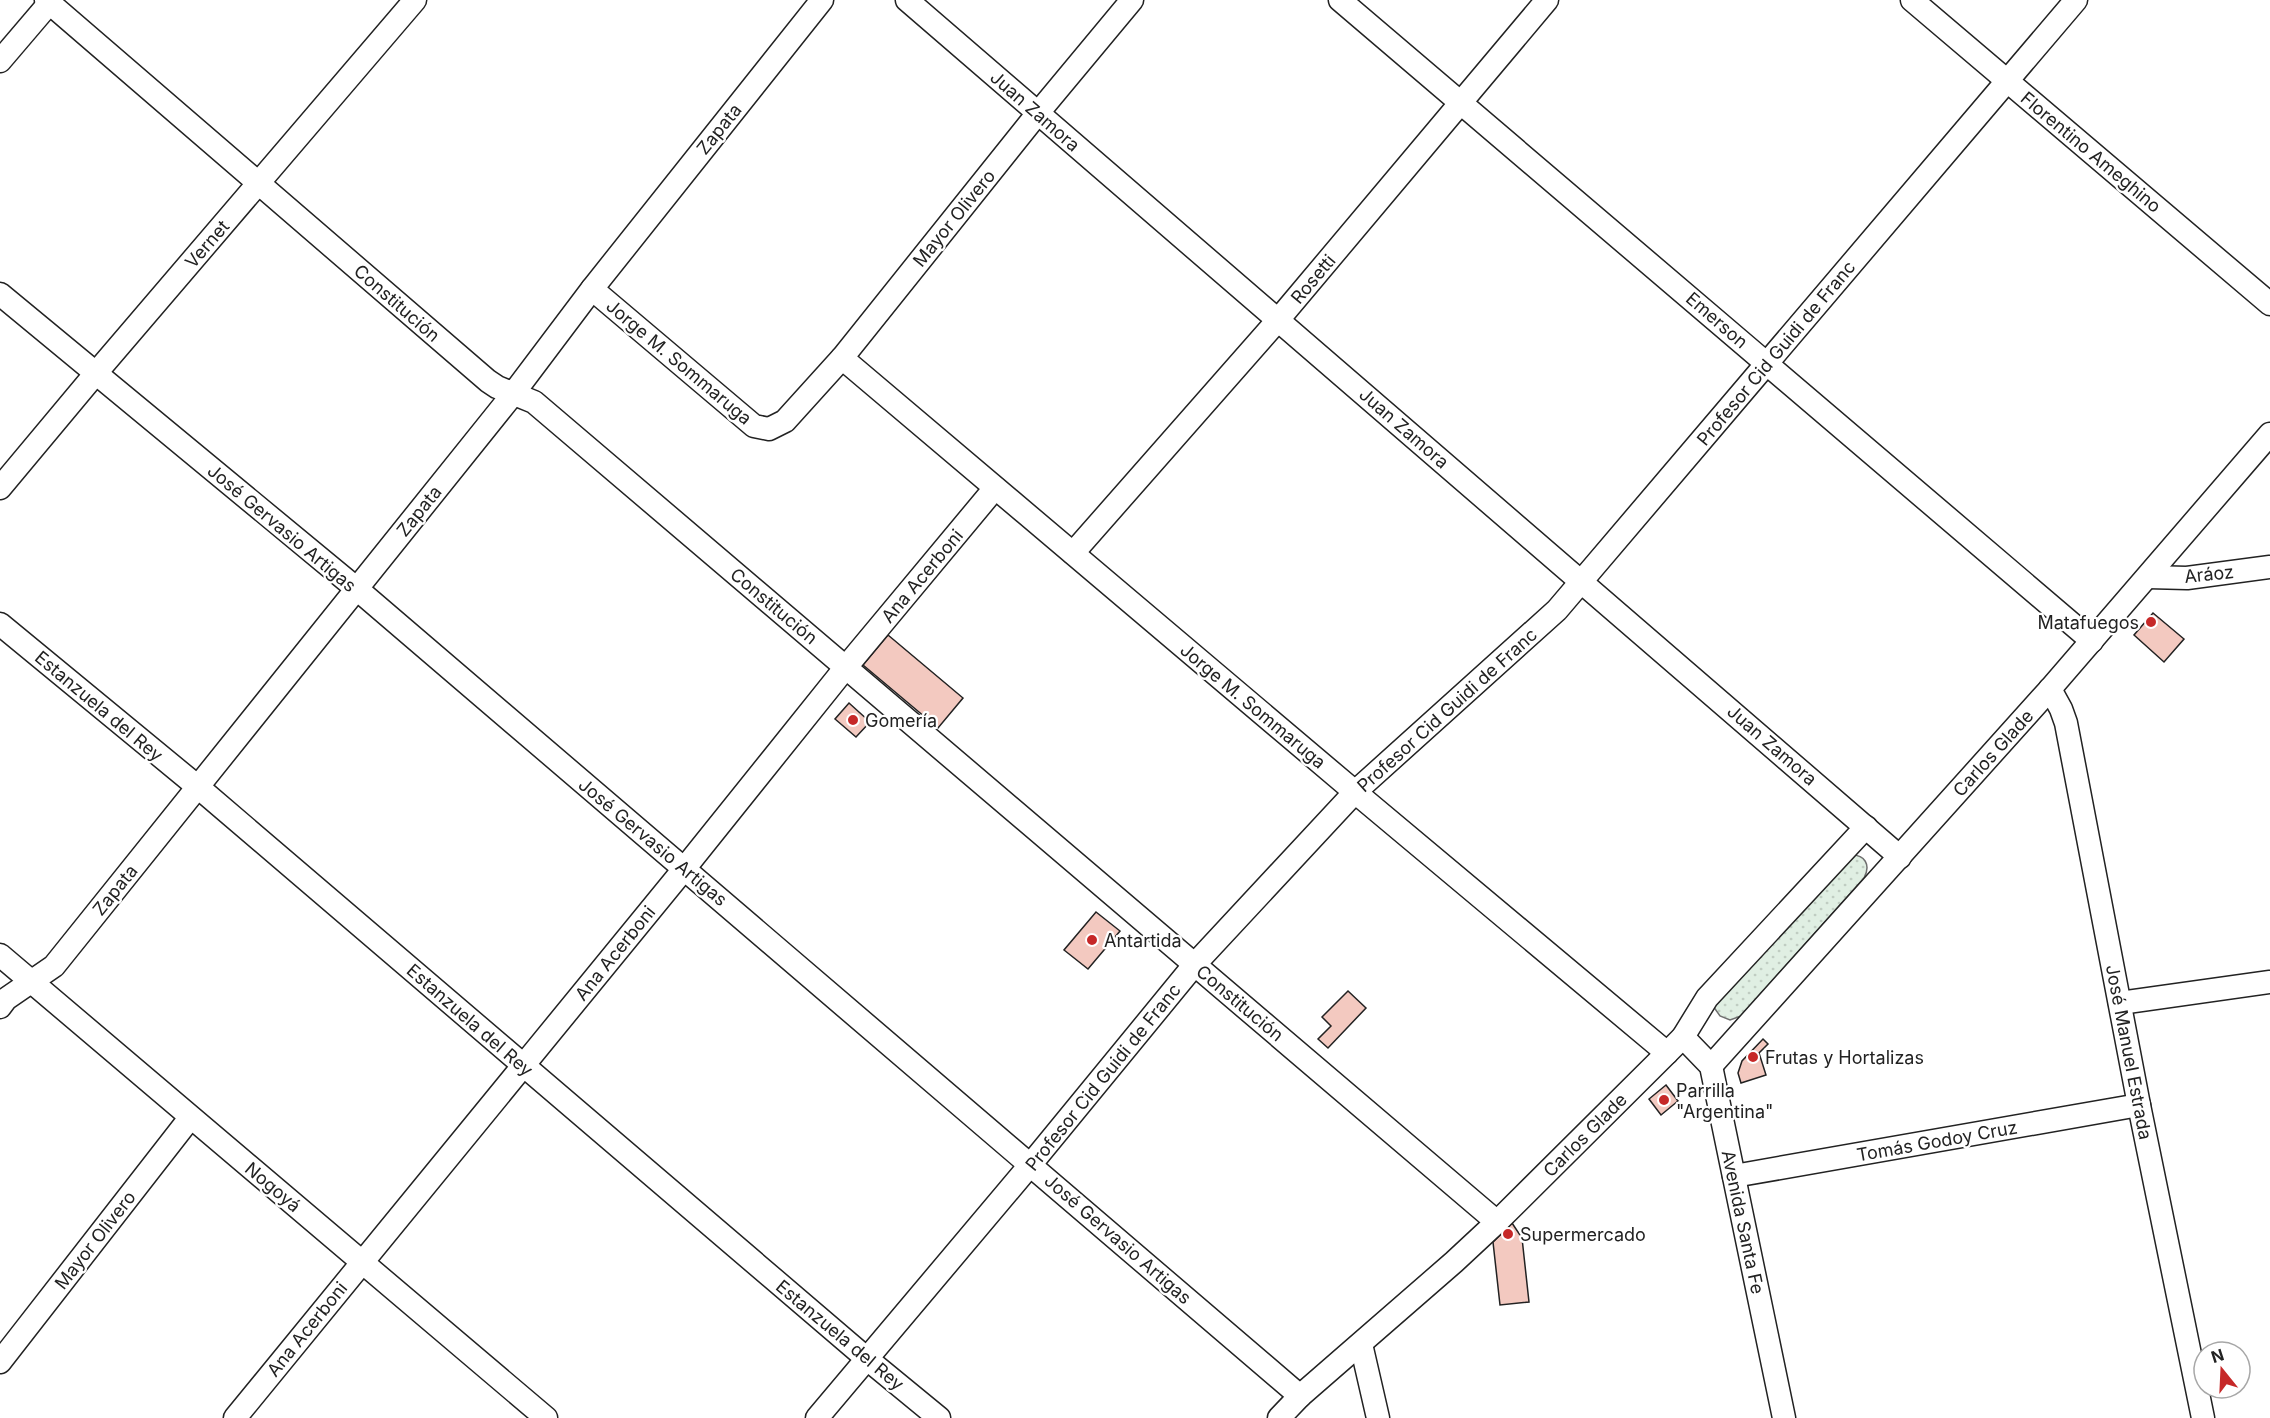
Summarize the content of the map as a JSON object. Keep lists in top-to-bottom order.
{
  "streets": {
    "street": [
      "Juan Zamora",
      "Zapata",
      "Florentino Ameghino",
      "Mayor Olivero",
      "Vernet",
      "Rosetti",
      "Constitución",
      "Emerson",
      "Profesor Cid Guidi de Franc",
      "Jorge M. Sommaruga",
      "José Gervasio Artigas",
      "Aráoz",
      "Ana Acerboni",
      "Estanzuela del Rey",
      "Carlos Glade",
      "José Manuel Estrada",
      "Tomás Godoy Cruz",
      "Nogoyá",
      "Avenida Santa Fe"
    ]
  },
  "crossings": [
    ["Juan Zamora", "Mayor Olivero"],
    ["Juan Zamora", "Rosetti"],
    ["Juan Zamora", "Profesor Cid Guidi de Franc"],
    ["Juan Zamora", "Carlos Glade"],
    ["Zapata", "Constitución"],
    ["Zapata", "Jorge M. Sommaruga"],
    ["Zapata", "José Gervasio Artigas"],
    ["Zapata", "Estanzuela del Rey"],
    ["Zapata", "Nogoyá"],
    ["Florentino Ameghino", "Profesor Cid Guidi de Franc"],
    ["Mayor Olivero", "Jorge M. Sommaruga"],
    ["Mayor Olivero", "Nogoyá"],
    ["Vernet", "Constitución"],
    ["Vernet", "José Gervasio Artigas"],
    ["Rosetti", "Emerson"],
    ["Rosetti", "Jorge M. Sommaruga"],
    ["Constitución", "Profesor Cid Guidi de Franc"],
    ["Constitución", "Ana Acerboni"],
    ["Constitución", "Carlos Glade"],
    ["Emerson", "Profesor Cid Guidi de Franc"],
    ["Emerson", "Carlos Glade"],
    ["Profesor Cid Guidi de Franc", "Jorge M. Sommaruga"],
    ["Profesor Cid Guidi de Franc", "José Gervasio Artigas"],
    ["Profesor Cid Guidi de Franc", "Estanzuela del Rey"],
    ["Jorge M. Sommaruga", "Ana Acerboni"],
    ["Jorge M. Sommaruga", "Carlos Glade"],
    ["José Gervasio Artigas", "Ana Acerboni"],
    ["José Gervasio Artigas", "Carlos Glade"],
    ["Aráoz", "Carlos Glade"],
    ["Ana Acerboni", "Estanzuela del Rey"],
    ["Ana Acerboni", "Nogoyá"],
    ["Carlos Glade", "José Manuel Estrada"],
    ["Carlos Glade", "Avenida Santa Fe"],
    ["José Manuel Estrada", "Tomás Godoy Cruz"],
    ["Tomás Godoy Cruz", "Avenida Santa Fe"]
  ],
  "places": [
    "Matafuegos",
    "Gomería",
    "Antartida",
    "Frutas y Hortalizas",
    "Parrilla \"Argentina\"",
    "Supermercado"
  ],
  "north": "top"
}
